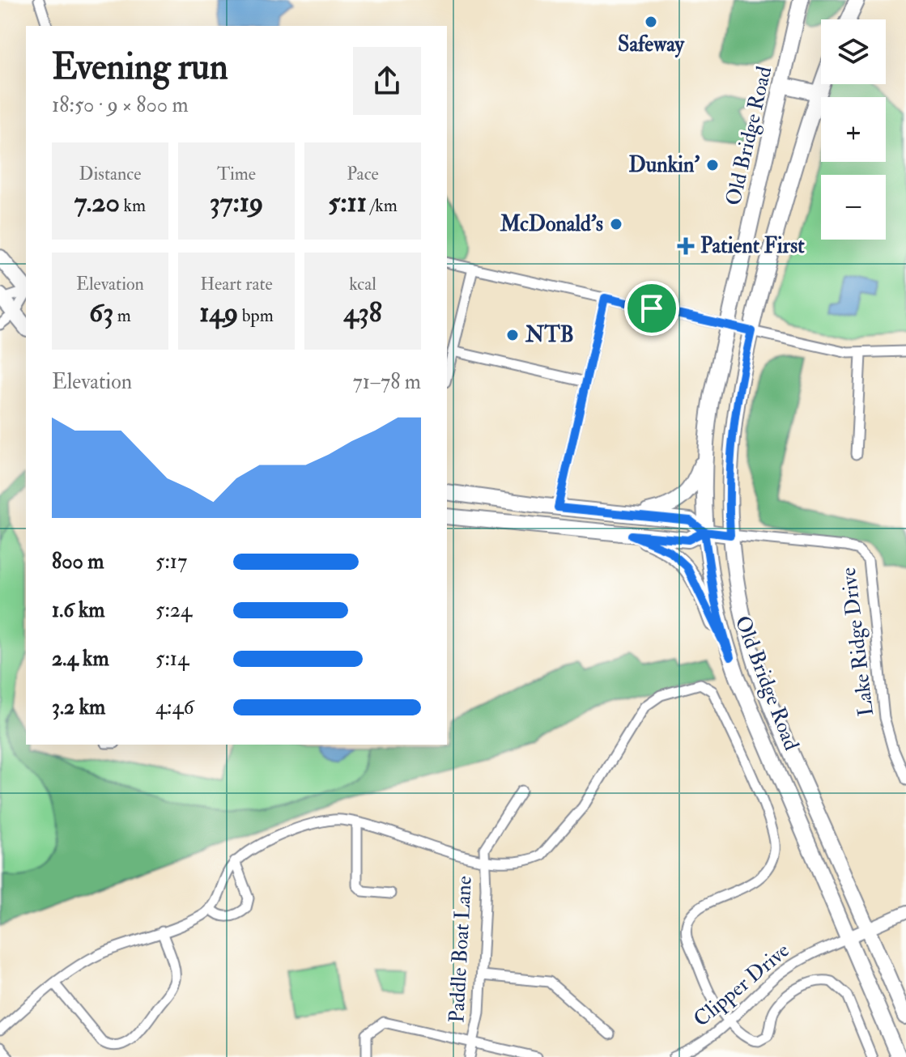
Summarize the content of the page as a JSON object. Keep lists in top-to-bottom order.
{
  "streets": {
    "main road": ["Old Bridge Road"],
    "street": ["Lake Ridge Drive", "Paddle Boat Lane", "Clipper Drive"]
  },
  "crossings": [
    ["Old Bridge Road", "Lake Ridge Drive"],
    ["Old Bridge Road", "Clipper Drive"]
  ],
  "places": {
    "other": [
      "Safeway",
      "Dunkin'",
      "McDonald's",
      "NTB"
    ],
    "health": ["Patient First"]
  },
  "page": {
    "map_buttons": ["+", "−"],
    "heading": ["Evening run", "18:50 · 9 × 800 m"],
    "stats": [
      ["Distance", "7.20 km"],
      ["Time", "37:19"],
      ["Pace", "5:11 /km"],
      ["Elevation", "63 m"],
      ["Heart rate", "149 bpm"],
      ["kcal", "438"]
    ],
    "chart": ["Elevation", "71–78 m"],
    "list": [
      {
        "name": "800 m",
        "note": "5:17"
      },
      {
        "name": "1.6 km",
        "note": "5:24"
      },
      {
        "name": "2.4 km",
        "note": "5:14"
      },
      {
        "name": "3.2 km",
        "note": "4:46"
      }
    ]
  }
}
